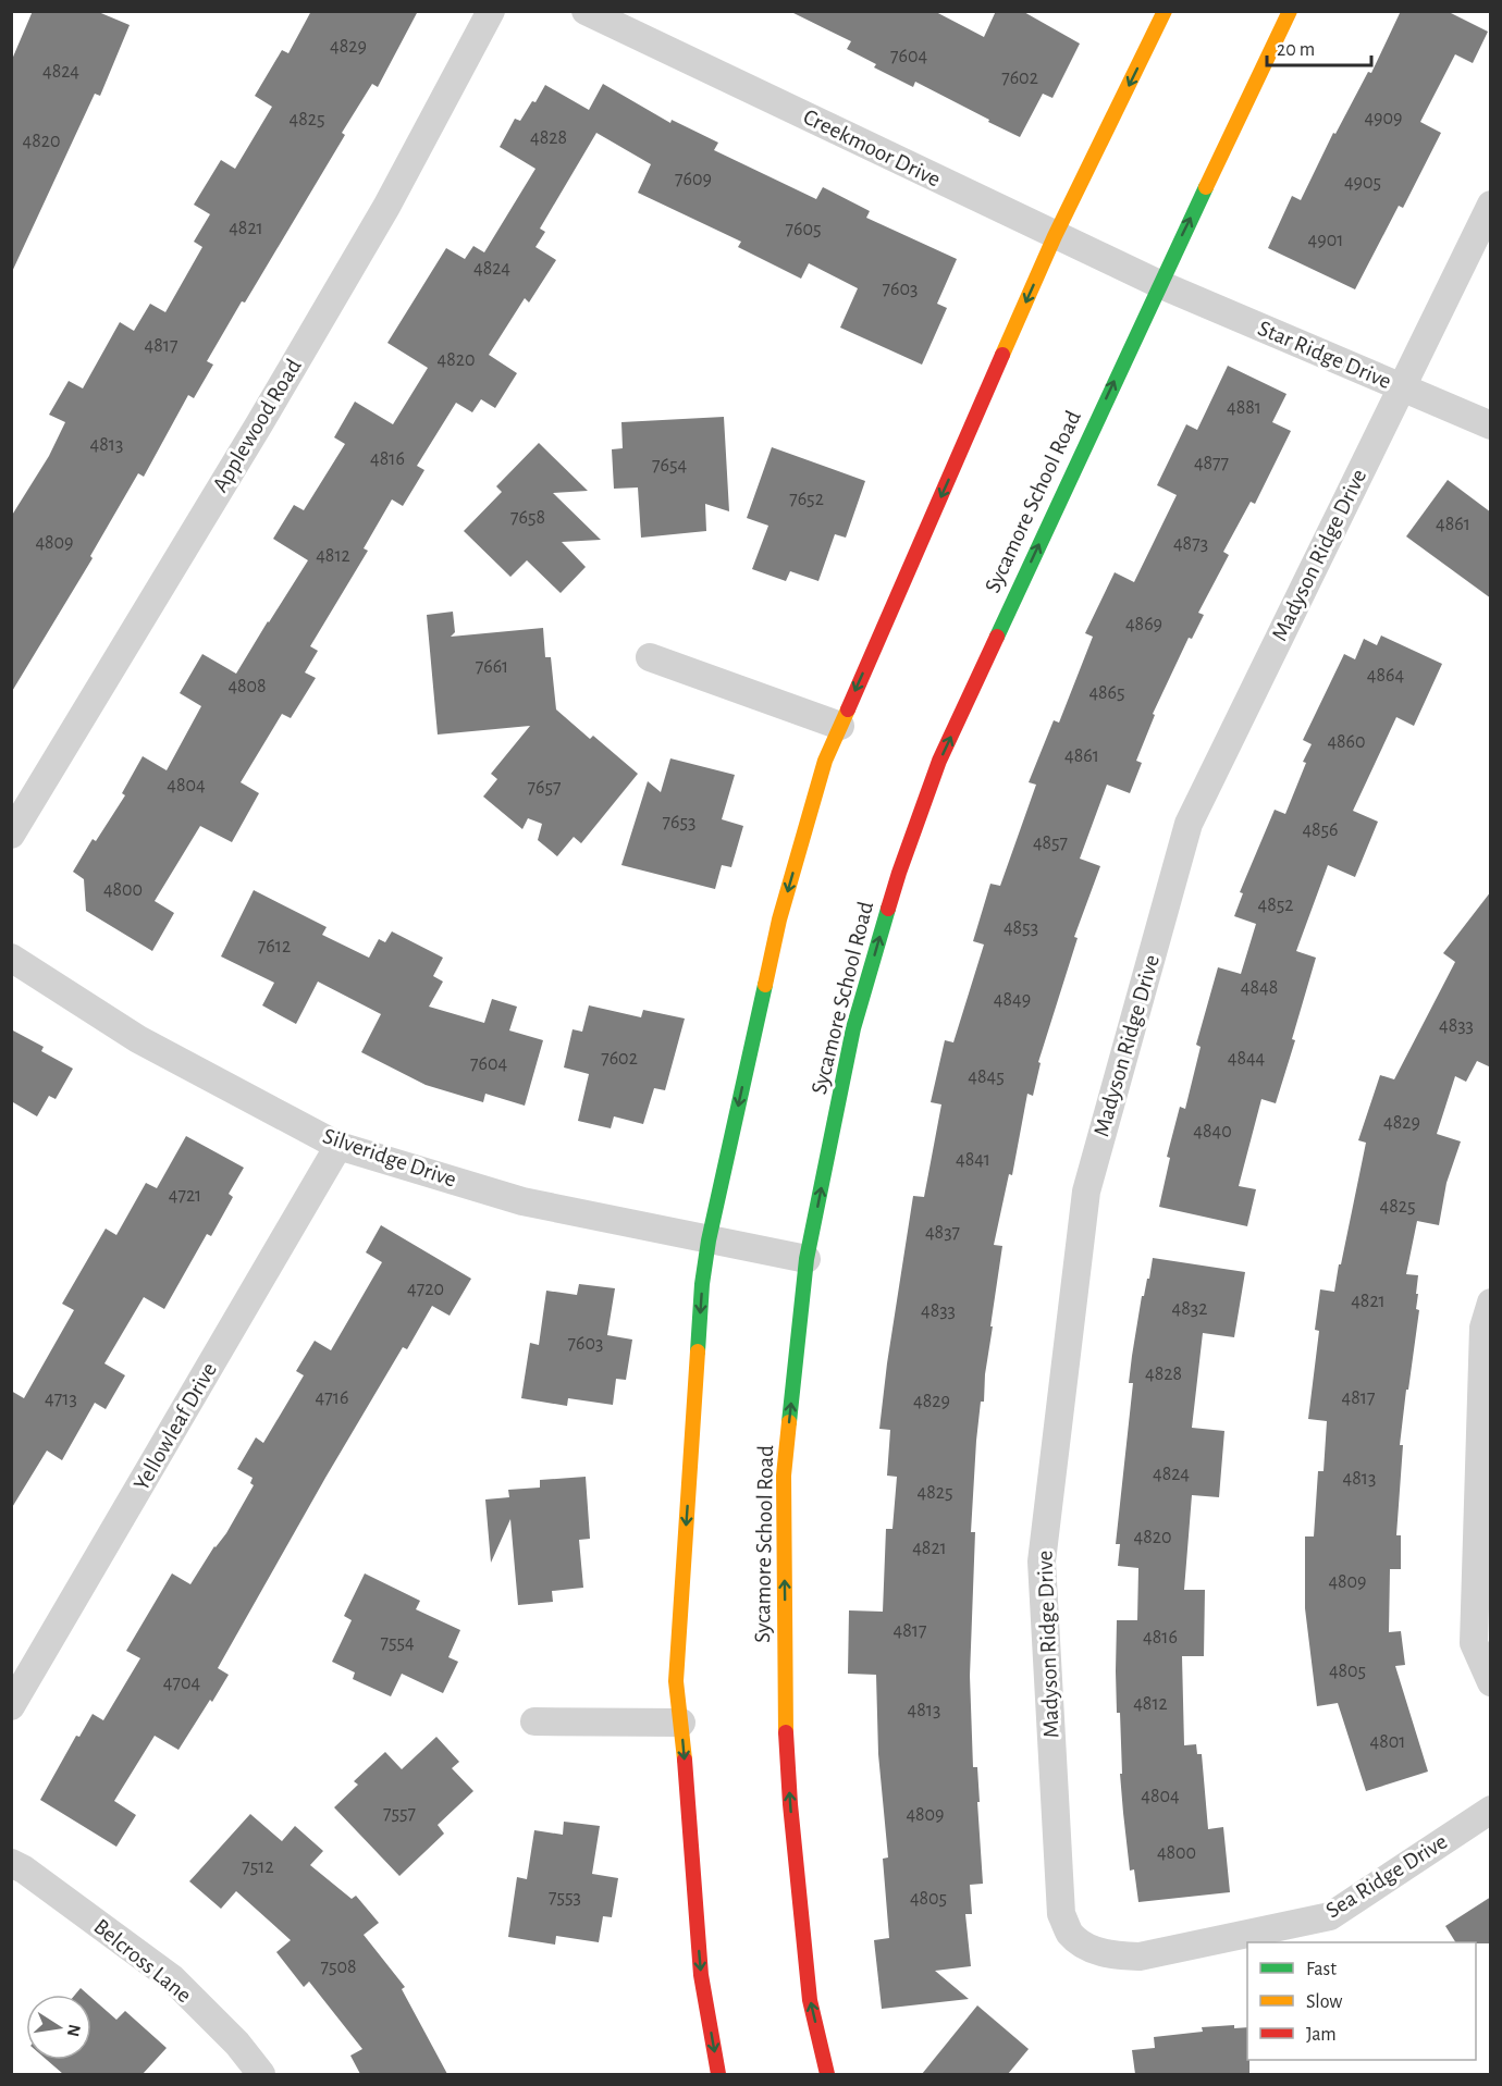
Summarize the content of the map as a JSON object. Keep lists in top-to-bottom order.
{
  "streets": {
    "main road": ["Sycamore School Road"],
    "street": [
      "Creekmoor Drive",
      "Star Ridge Drive",
      "Applewood Road",
      "Madyson Ridge Drive",
      "Silveridge Drive",
      "Yellowleaf Drive",
      "Sea Ridge Drive",
      "Belcross Lane"
    ]
  },
  "crossings": [
    ["Creekmoor Drive", "Star Ridge Drive"],
    ["Creekmoor Drive", "Sycamore School Road"],
    ["Star Ridge Drive", "Sycamore School Road"],
    ["Star Ridge Drive", "Madyson Ridge Drive"],
    ["Sycamore School Road", "Silveridge Drive"],
    ["Madyson Ridge Drive", "Sea Ridge Drive"],
    ["Silveridge Drive", "Yellowleaf Drive"]
  ],
  "house_numbers": [
    "4829",
    "7604",
    "4824",
    "7602",
    "4909",
    "4825",
    "4828",
    "4820",
    "7609",
    "4905",
    "4821",
    "7605",
    "4901",
    "4824",
    "7603",
    "4817",
    "4820",
    "4881",
    "4813",
    "4816",
    "4877",
    "7654",
    "7652",
    "7658",
    "4861",
    "4809",
    "4873",
    "4812",
    "4869",
    "7661",
    "4864",
    "4808",
    "4865",
    "4860",
    "4861",
    "4804",
    "7657",
    "7653",
    "4856",
    "4857",
    "4800",
    "4852",
    "4853",
    "7612",
    "4848",
    "4849",
    "4833",
    "7602",
    "4844",
    "7604",
    "4845",
    "4829",
    "4840",
    "4841",
    "4721",
    "4825",
    "4837",
    "4720",
    "4821",
    "4832",
    "4833",
    "7603",
    "4828",
    "4716",
    "4817",
    "4713",
    "4829",
    "4824",
    "4813",
    "4825",
    "4820",
    "4821",
    "4809",
    "4817",
    "4816",
    "7554",
    "4805",
    "4704",
    "4812",
    "4813",
    "4801",
    "4804",
    "7557",
    "4809",
    "4800",
    "7512",
    "7553",
    "4805",
    "7508"
  ],
  "legend": ["Fast", "Slow", "Jam"],
  "scale_bar": "20 m",
  "north": "right"
}
